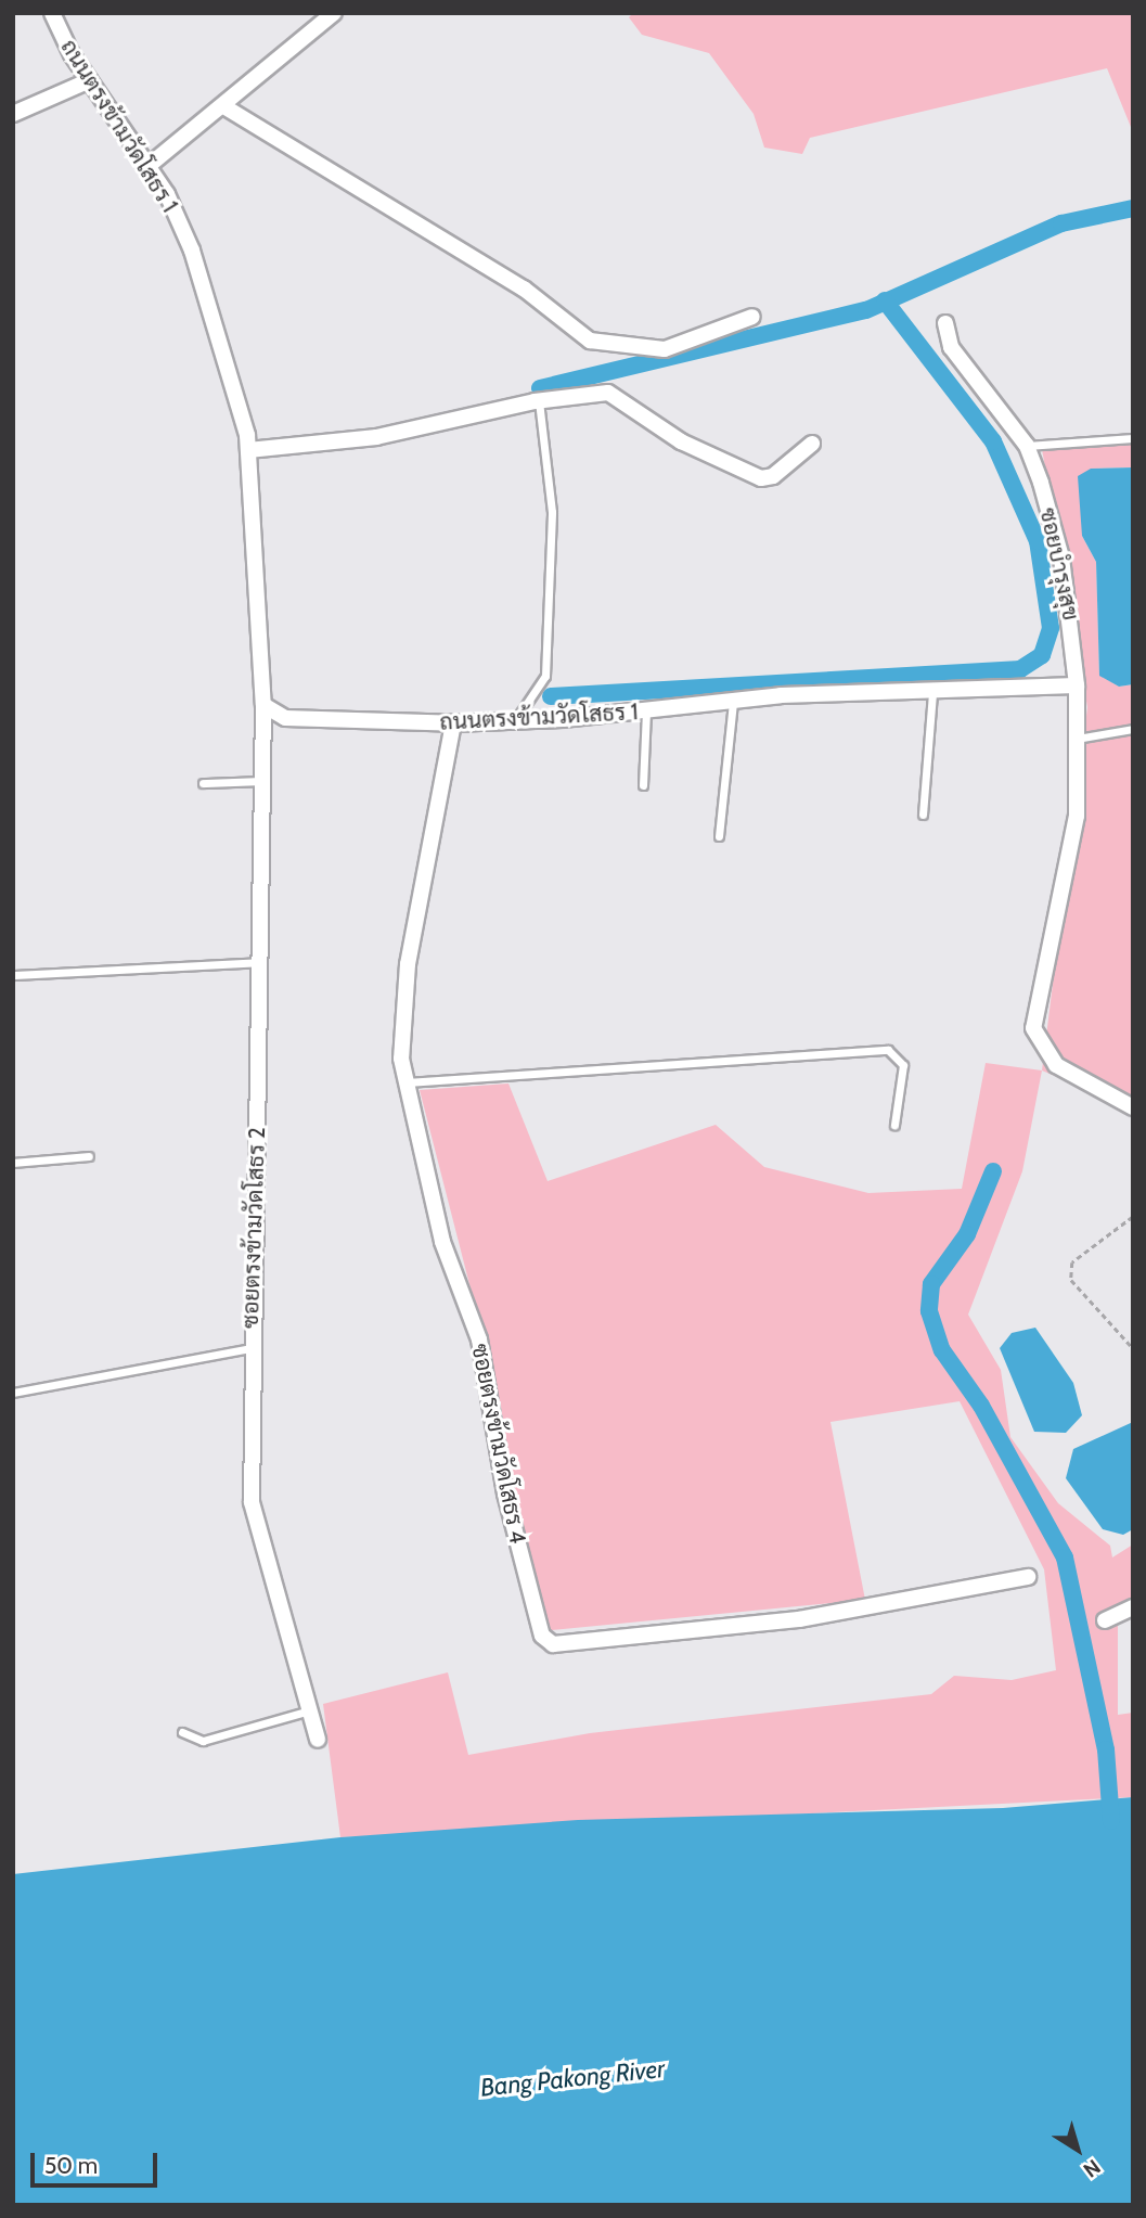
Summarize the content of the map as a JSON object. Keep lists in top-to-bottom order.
{
  "streets": {
    "street": [
      "ถนนตรงข้ามวัดโสธร 1",
      "ซอยบำรุงสุข",
      "ซอยตรงข้ามวัดโสธร 2",
      "ซอยตรงข้ามวัดโสธร 4"
    ]
  },
  "crossings": [
    ["ถนนตรงข้ามวัดโสธร 1", "ซอยบำรุงสุข"],
    ["ถนนตรงข้ามวัดโสธร 1", "ซอยตรงข้ามวัดโสธร 2"],
    ["ถนนตรงข้ามวัดโสธร 1", "ซอยตรงข้ามวัดโสธร 4"]
  ],
  "water": ["Bang Pakong River"],
  "scale_bar": "50 m",
  "north": "bottom right"
}
